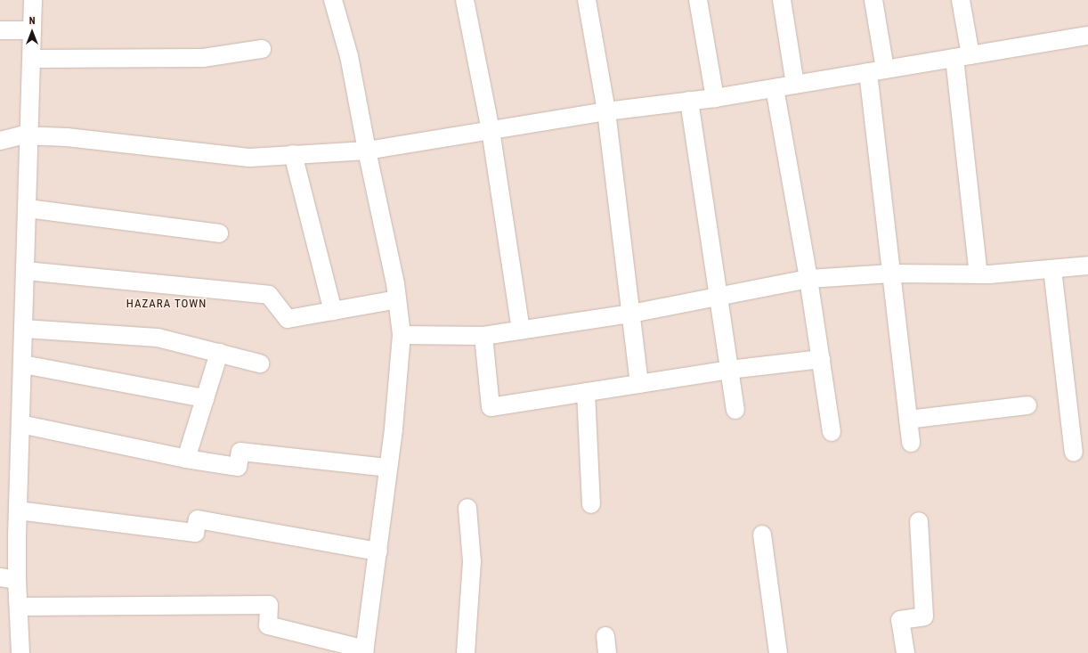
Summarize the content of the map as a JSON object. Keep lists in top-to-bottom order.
{
  "districts": ["HAZARA TOWN"],
  "north": "top"
}
